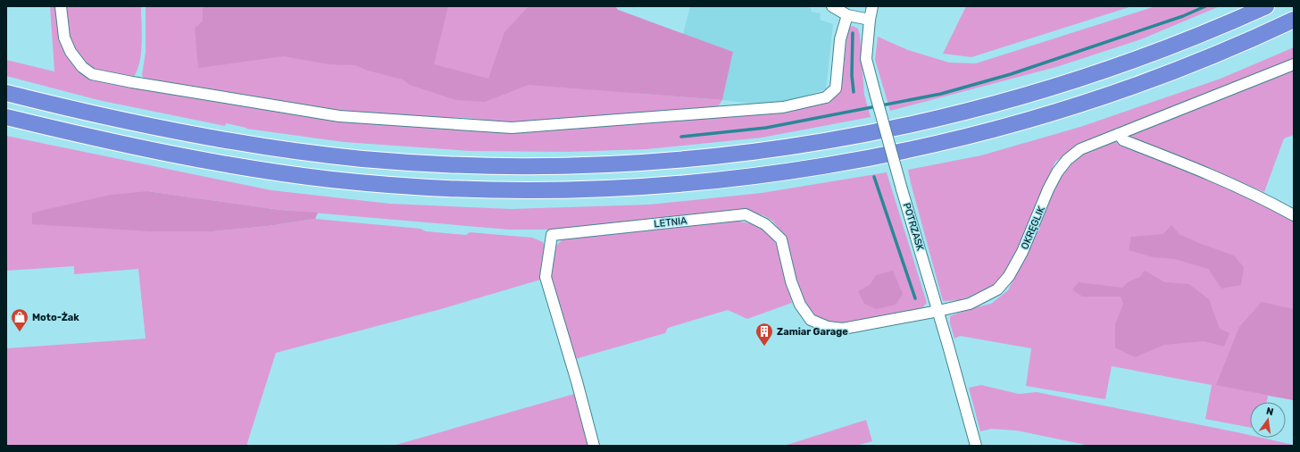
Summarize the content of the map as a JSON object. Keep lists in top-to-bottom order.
{
  "streets": {
    "street": ["LETNIA", "POTRZASK", "OKRĘGLIK"]
  },
  "crossings": [
    ["LETNIA", "POTRZASK"],
    ["LETNIA", "OKRĘGLIK"],
    ["POTRZASK", "OKRĘGLIK"]
  ],
  "places": {
    "shop": ["Moto-Żak"],
    "building": ["Zamiar Garage"]
  },
  "north": "top"
}
